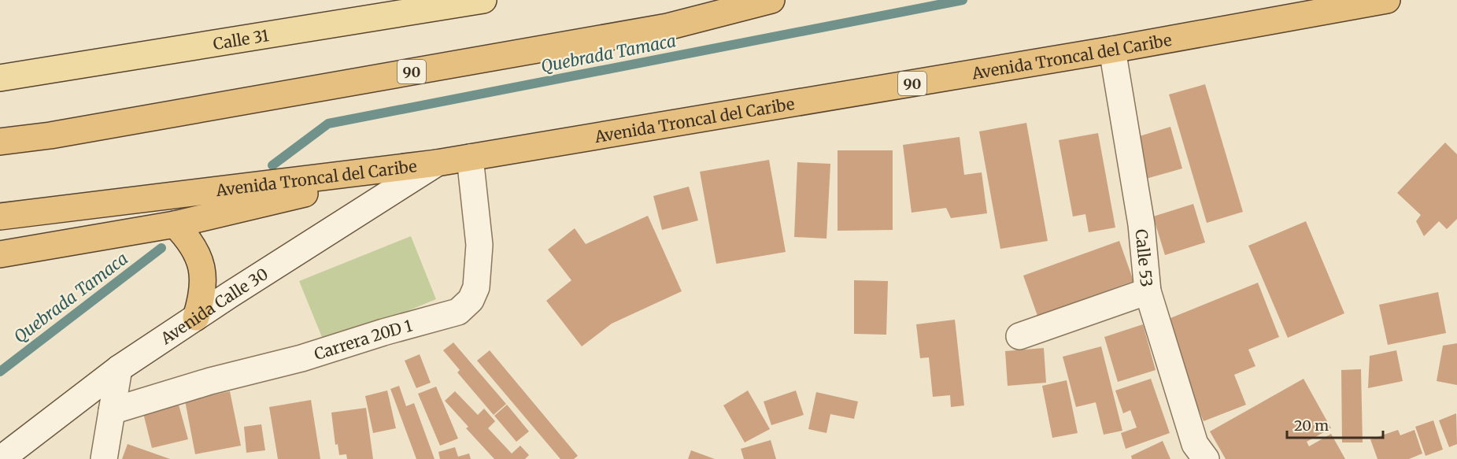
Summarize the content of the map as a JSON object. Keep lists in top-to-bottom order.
{
  "streets": {
    "highway": ["Avenida Troncal del Caribe", "90"],
    "main road": ["Calle 31"],
    "street": ["Calle 53", "Avenida Calle 30", "Carrera 20D 1"]
  },
  "crossings": [
    ["Avenida Troncal del Caribe", "Calle 53"],
    ["Avenida Troncal del Caribe", "Avenida Calle 30"],
    ["Avenida Troncal del Caribe", "Carrera 20D 1"]
  ],
  "water": ["Quebrada Tamaca"],
  "scale_bar": "20 m"
}
